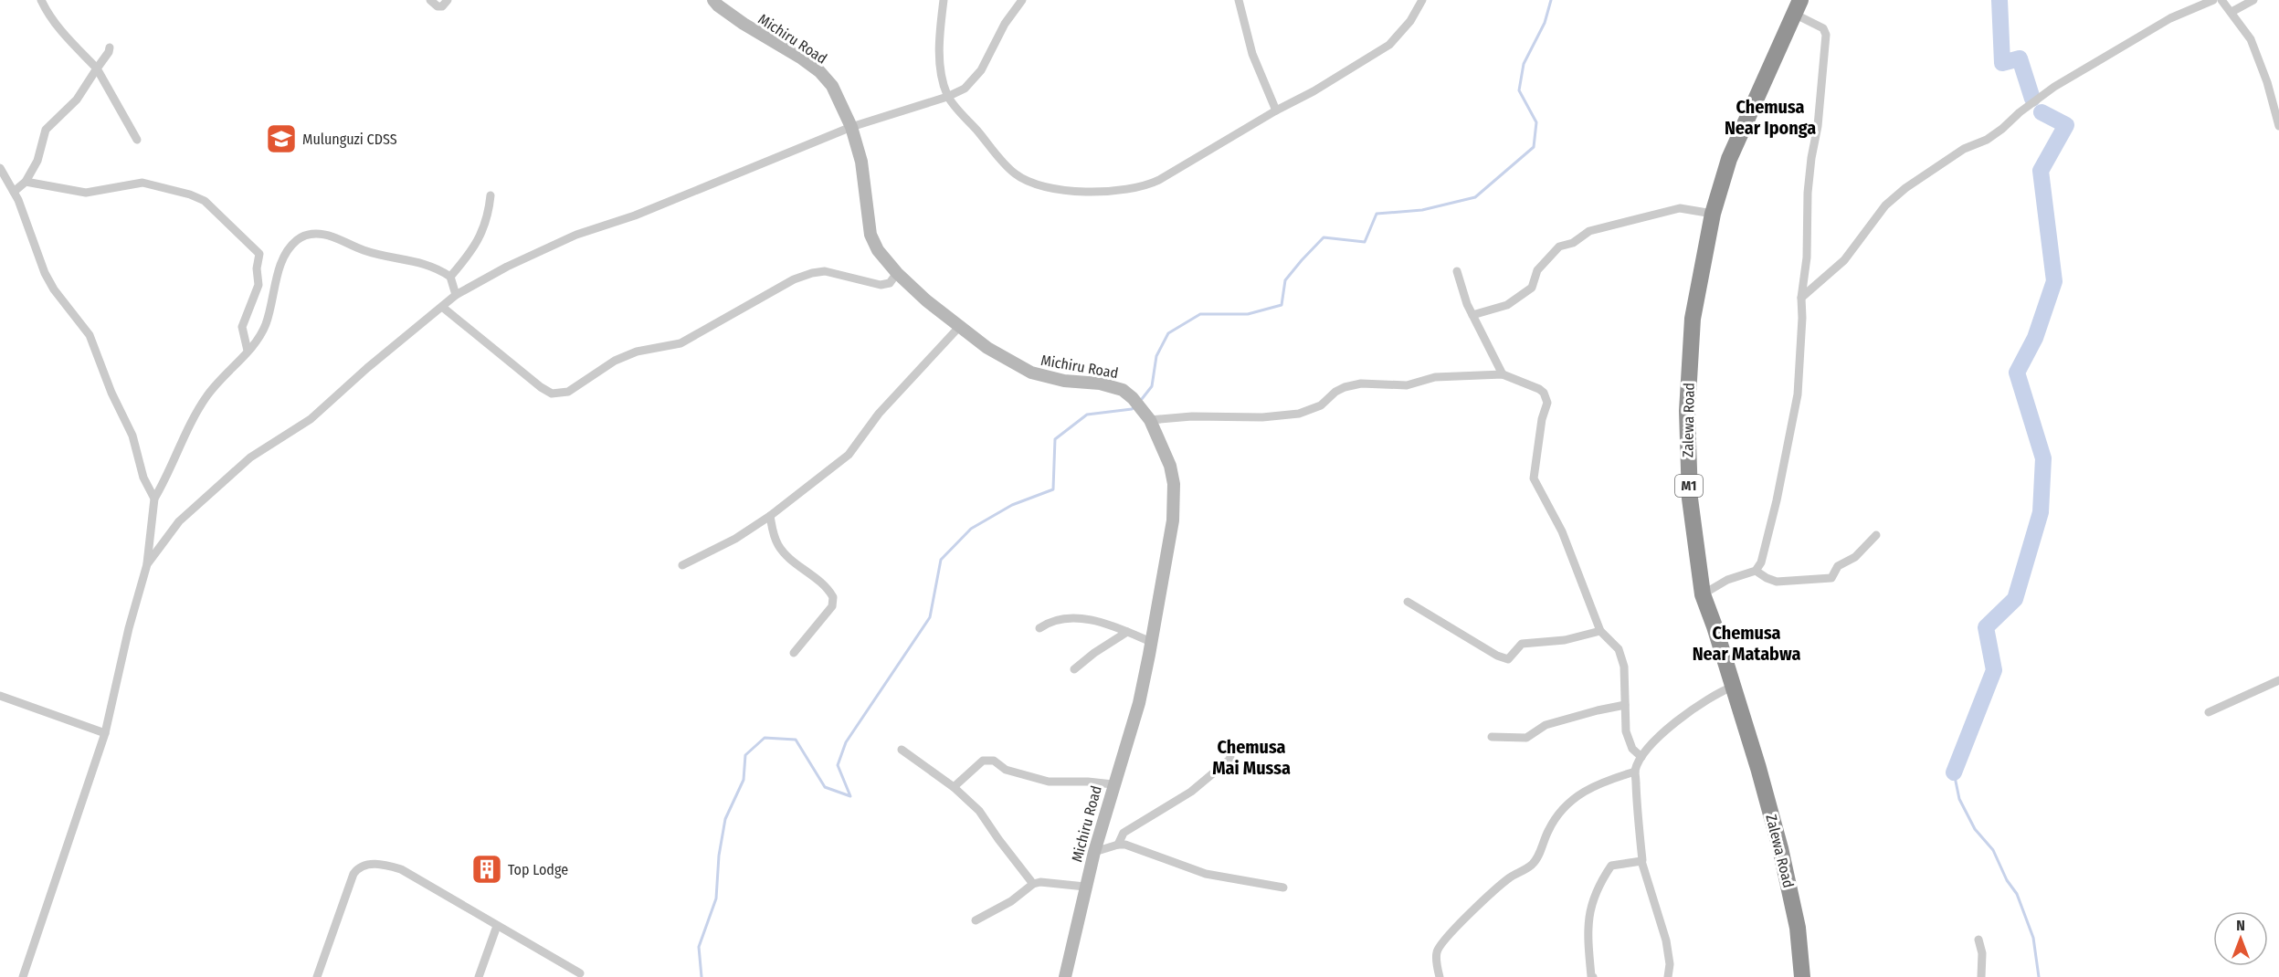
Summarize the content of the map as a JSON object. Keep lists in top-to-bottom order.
{
  "streets": {
    "highway": ["Zalewa Road", "M1"],
    "street": ["Michiru Road"]
  },
  "districts": ["Chemusa Near Iponga", "Chemusa Near Matabwa", "Chemusa Mai Mussa"],
  "places": {
    "school or university": ["Mulunguzi CDSS"],
    "building": ["Top Lodge"]
  },
  "north": "top"
}
